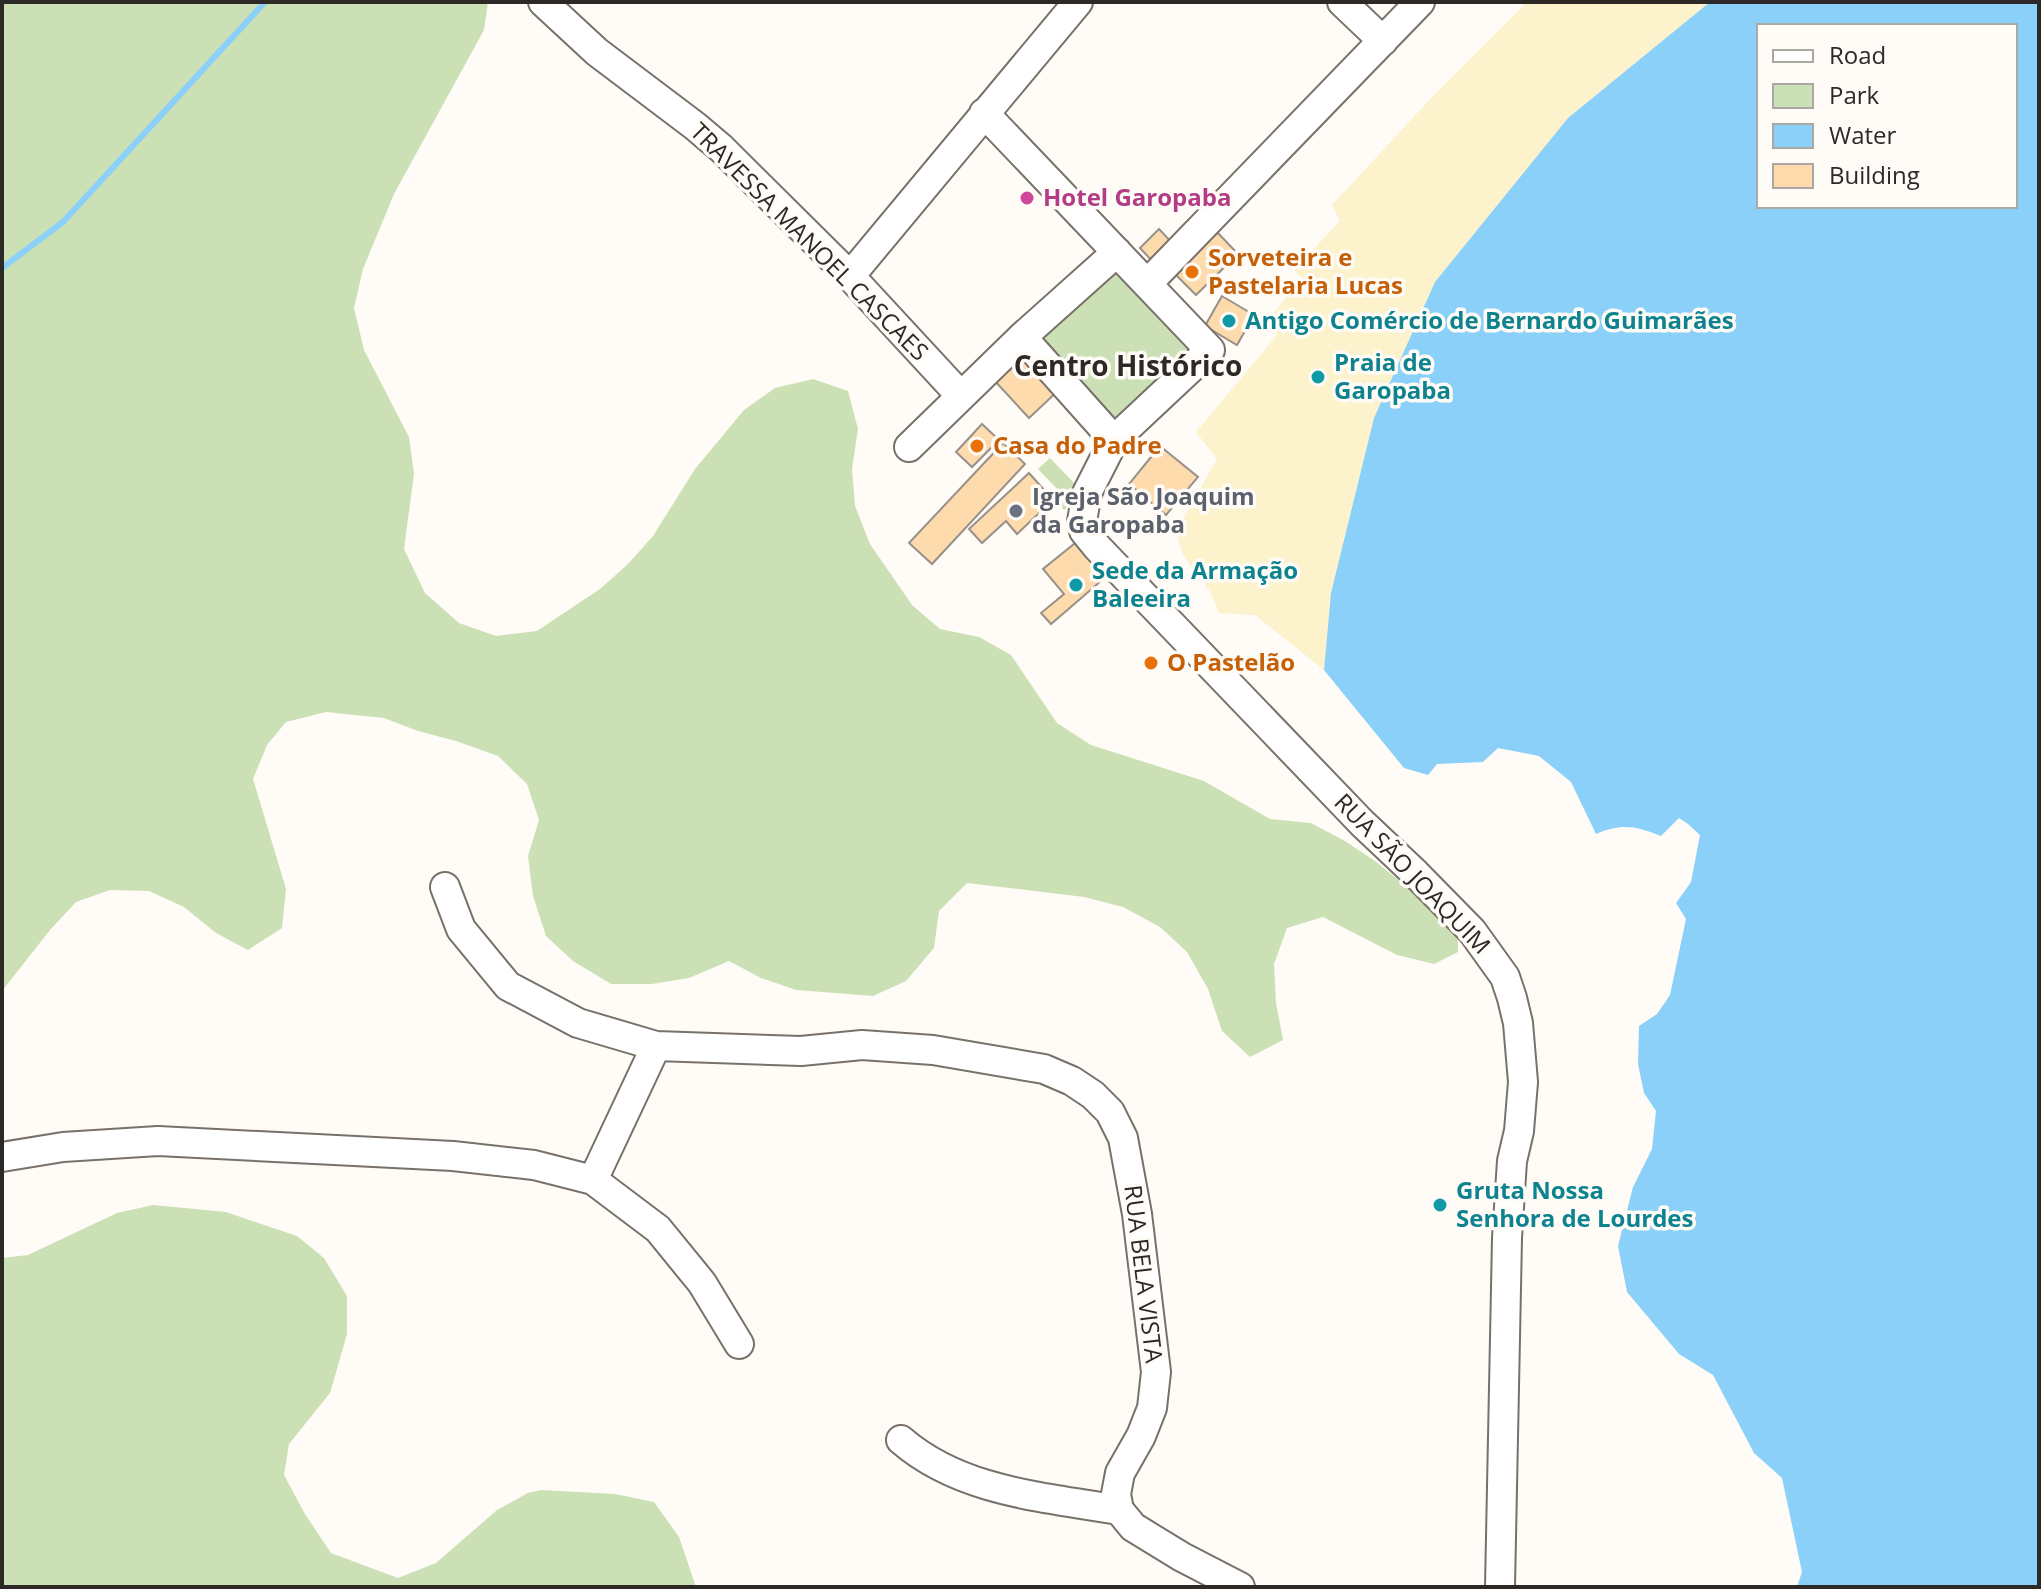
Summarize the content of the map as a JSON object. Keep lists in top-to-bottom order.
{
  "streets": {
    "street": ["TRAVESSA MANOEL CASCAES", "RUA SÃO JOAQUIM", "RUA BELA VISTA"]
  },
  "districts": ["Centro Histórico"],
  "places": [
    "Hotel Garopaba",
    "Sorveteira e Pastelaria Lucas",
    "Antigo Comércio de Bernardo Guimarães",
    "Praia de Garopaba",
    "Casa do Padre",
    "Igreja São Joaquim da Garopaba",
    "Sede da Armação Baleeira",
    "O Pastelão",
    "Gruta Nossa Senhora de Lourdes"
  ],
  "legend": [
    "Road",
    "Park",
    "Water",
    "Building"
  ]
}
